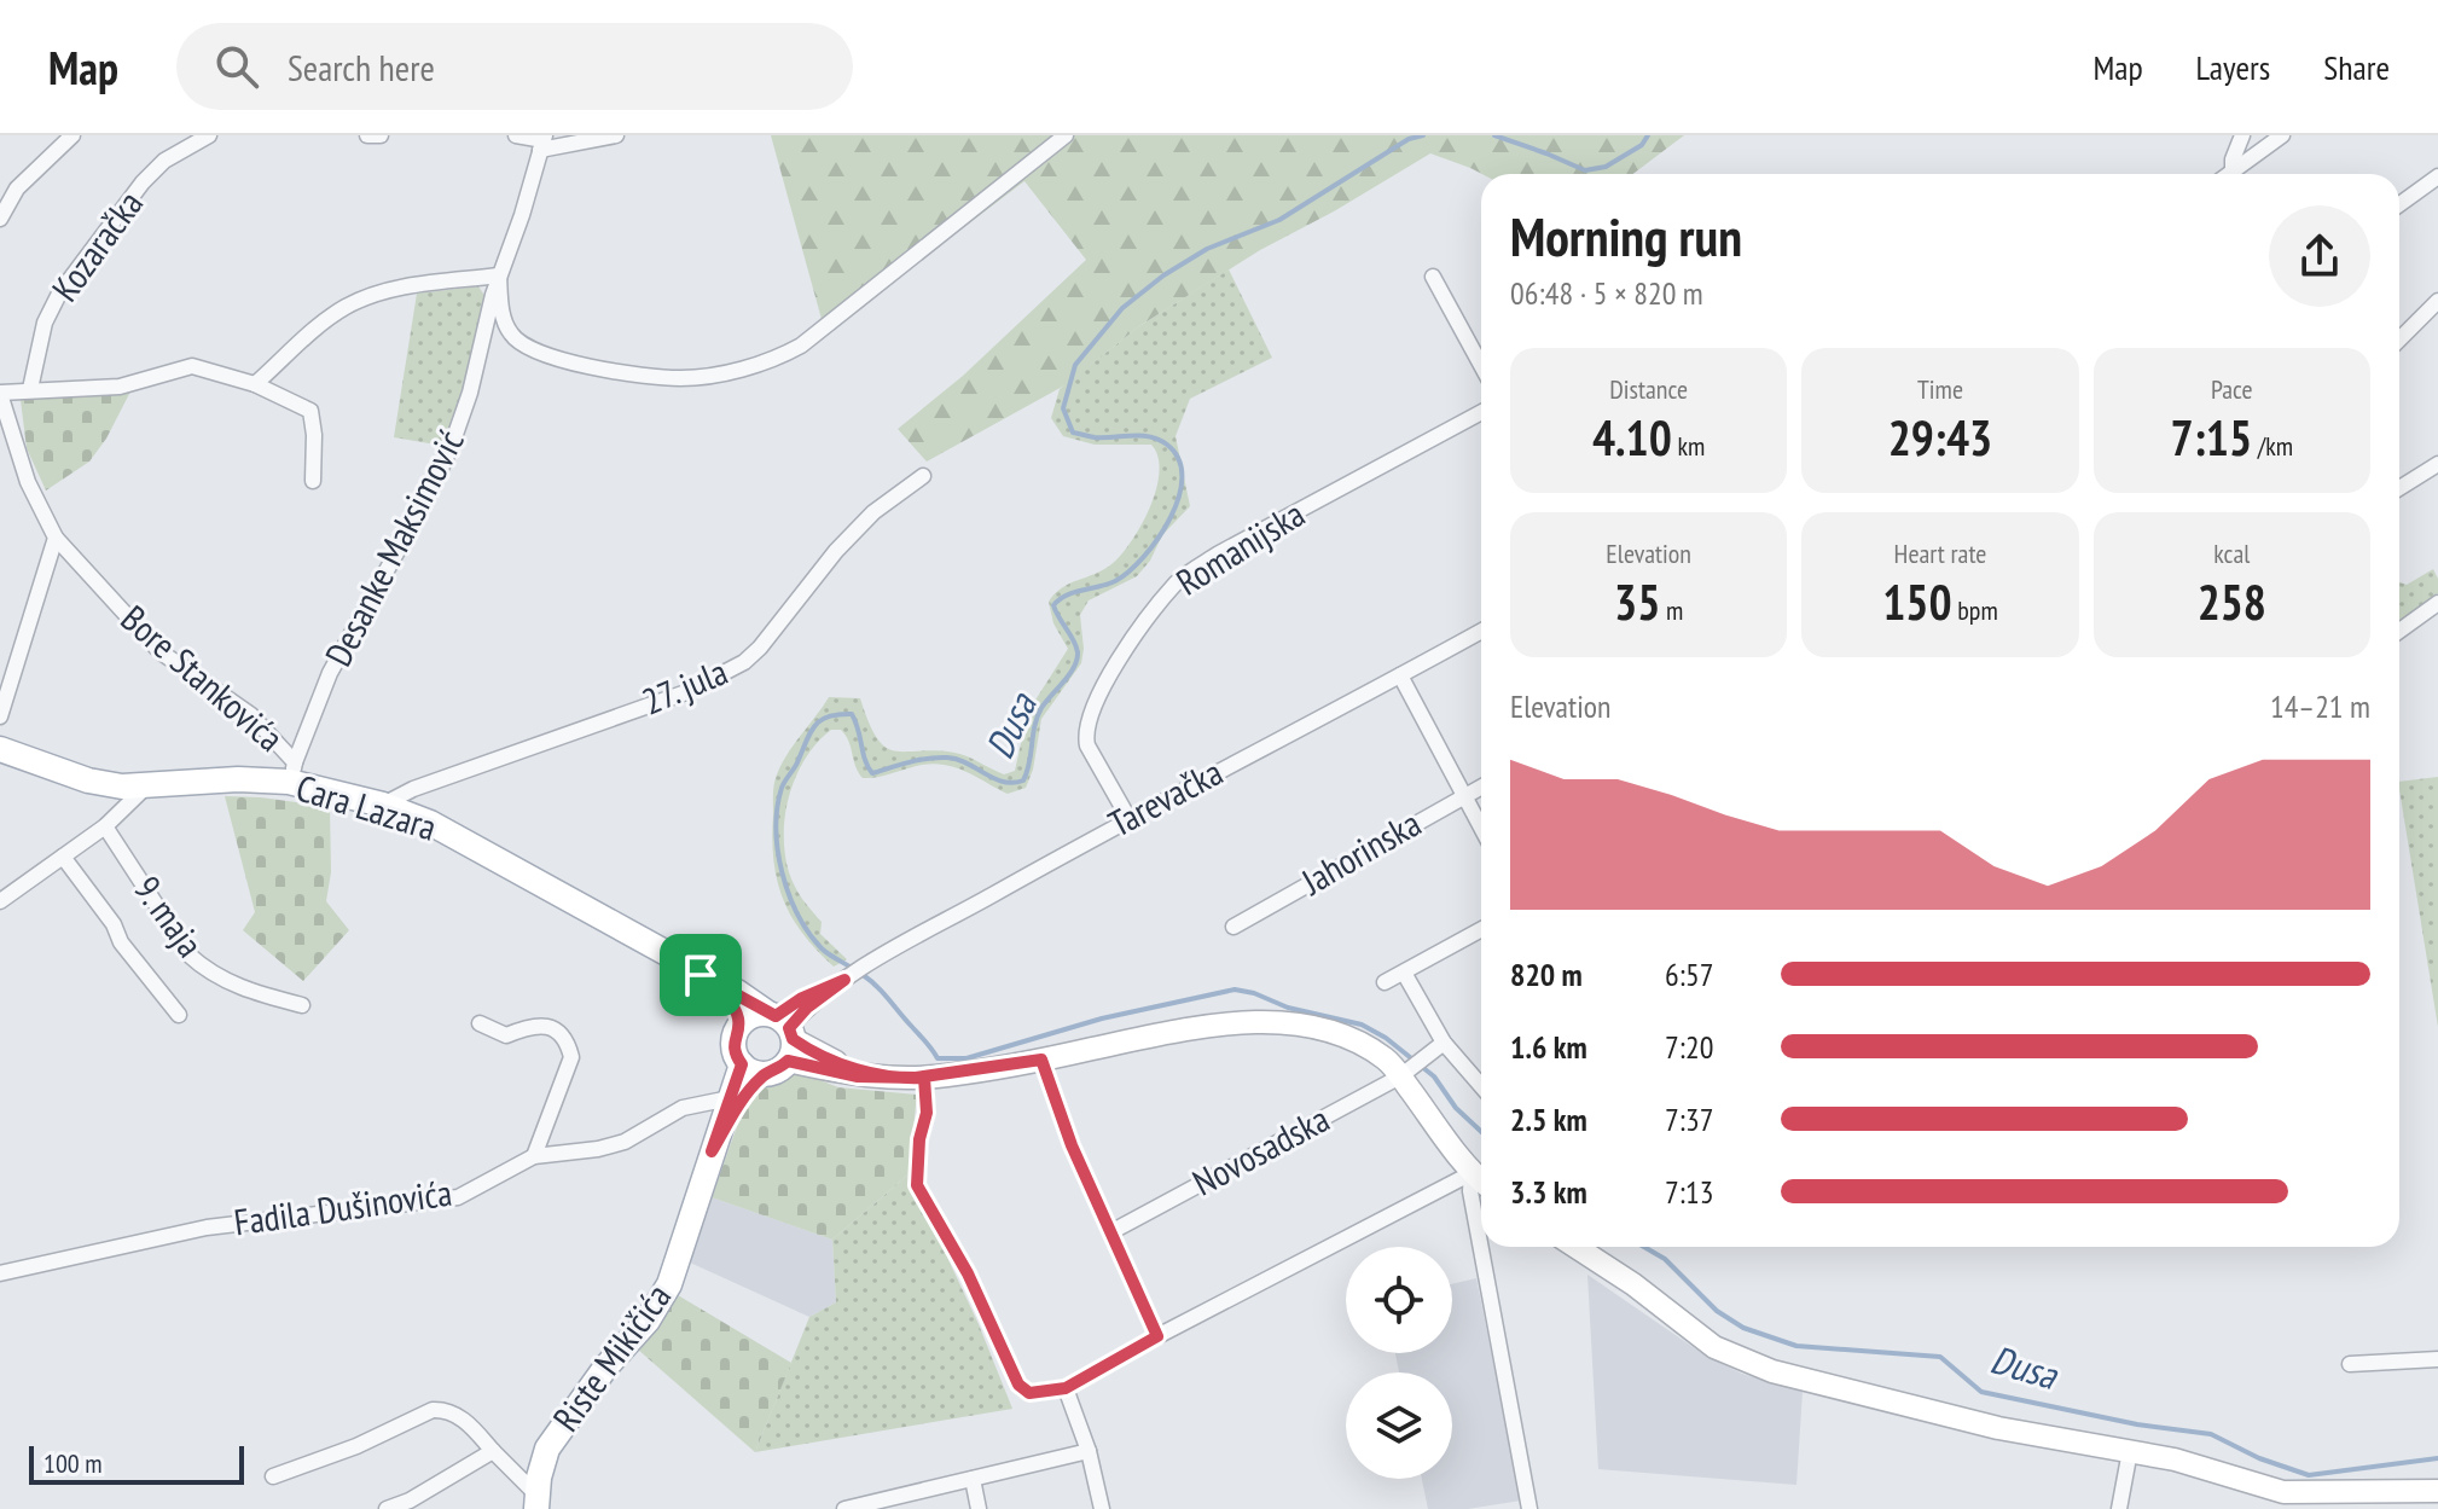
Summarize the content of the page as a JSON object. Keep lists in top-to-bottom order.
{
  "streets": {
    "main road": ["Cara Lazara", "Riste Mikičića"],
    "street": [
      "Kozaračka",
      "Desanke Maksimović",
      "Romanijska",
      "Bore Stankovića",
      "27. jula",
      "Tarevačka",
      "Jahorinska",
      "9. maja",
      "Novosadska",
      "Fadila Dušinovića"
    ]
  },
  "crossings": [
    ["Desanke Maksimović", "Bore Stankovića"],
    ["Desanke Maksimović", "Cara Lazara"],
    ["Romanijska", "Tarevačka"],
    ["Bore Stankovića", "Cara Lazara"],
    ["27. jula", "Cara Lazara"],
    ["Tarevačka", "Cara Lazara"],
    ["Tarevačka", "Riste Mikičića"],
    ["Cara Lazara", "Riste Mikičića"],
    ["Fadila Dušinovića", "Riste Mikičića"]
  ],
  "water": ["Dusa"],
  "scale_bar": "100 m",
  "page": {
    "header": "Map",
    "search": "Search here",
    "nav": ["Map", "Layers", "Share"],
    "heading": ["Morning run", "06:48 · 5 × 820 m"],
    "stats": [
      ["Distance", "4.10 km"],
      ["Time", "29:43"],
      ["Pace", "7:15 /km"],
      ["Elevation", "35 m"],
      ["Heart rate", "150 bpm"],
      ["kcal", "258"]
    ],
    "chart": ["Elevation", "14–21 m"],
    "list": [
      {
        "name": "820 m",
        "note": "6:57"
      },
      {
        "name": "1.6 km",
        "note": "7:20"
      },
      {
        "name": "2.5 km",
        "note": "7:37"
      },
      {
        "name": "3.3 km",
        "note": "7:13"
      }
    ],
    "scale": "100 m"
  }
}
